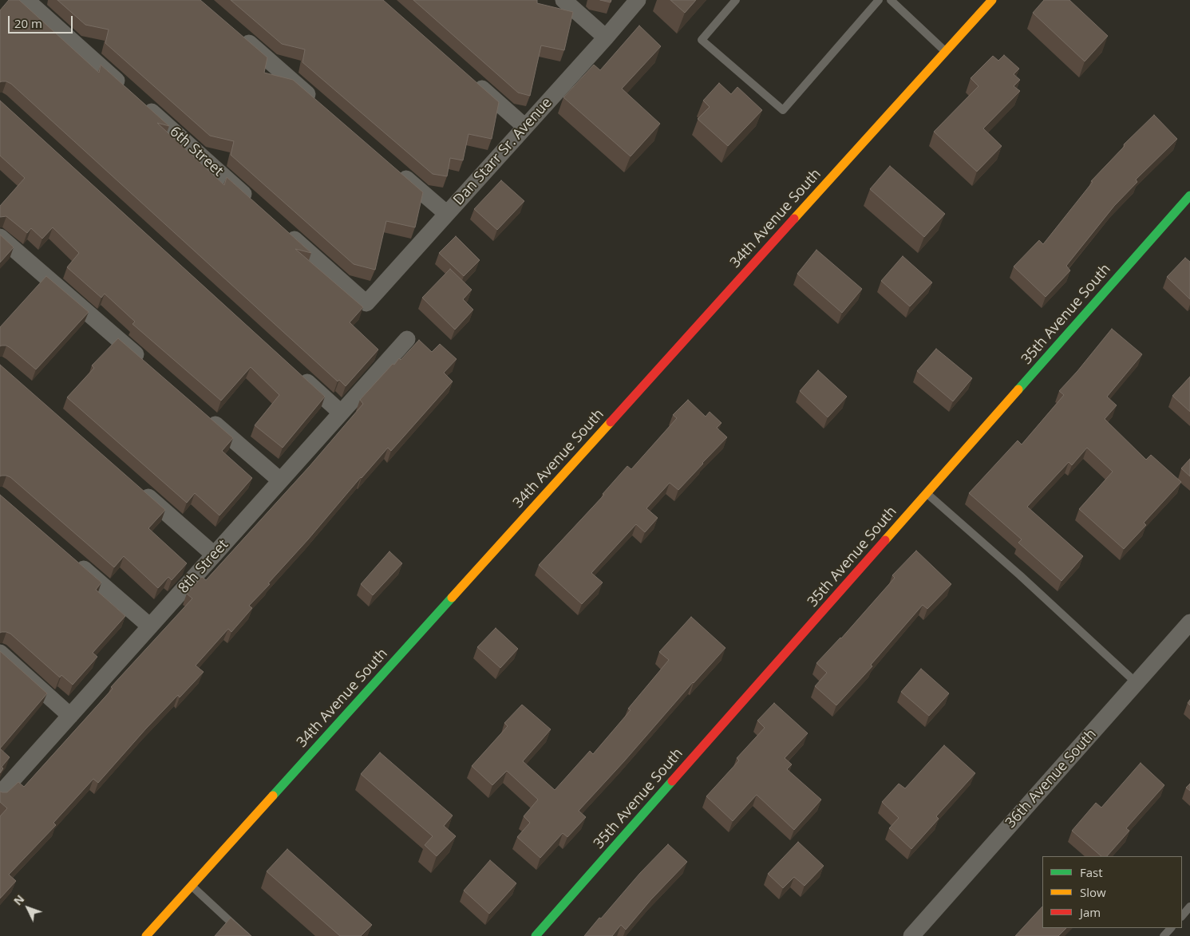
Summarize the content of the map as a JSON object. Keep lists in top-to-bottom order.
{
  "streets": {
    "street": [
      "6th Street",
      "Dan Starr Sr. Avenue",
      "34th Avenue South",
      "35th Avenue South",
      "8th Street",
      "36th Avenue South"
    ]
  },
  "legend": ["Fast", "Slow", "Jam"],
  "scale_bar": "20 m",
  "north": "top left"
}
